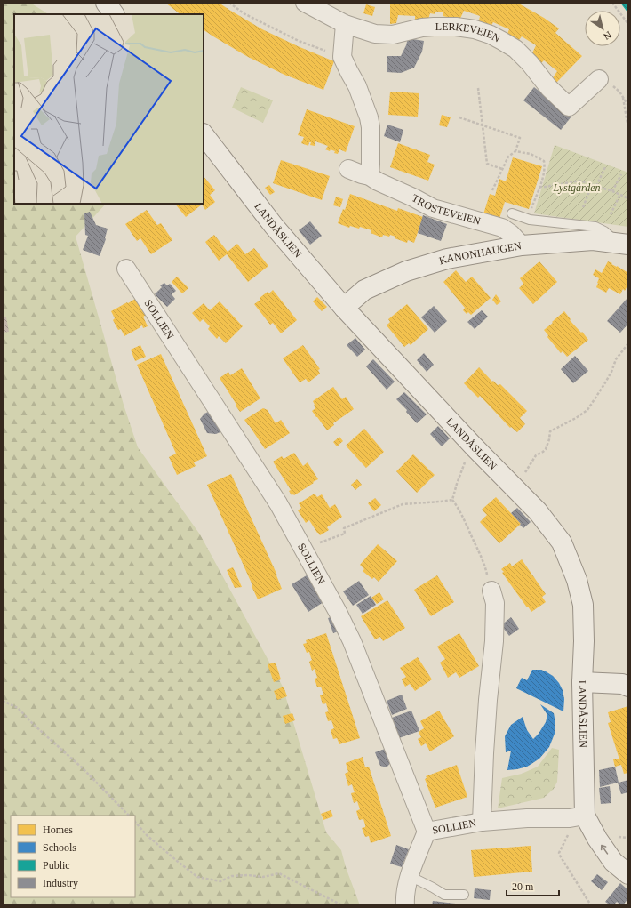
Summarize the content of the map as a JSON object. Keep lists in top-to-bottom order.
{
  "streets": {
    "street": [
      "LERKEVEIEN",
      "TROSTEVEIEN",
      "LANDÅSLIEN",
      "KANONHAUGEN",
      "SOLLIEN"
    ]
  },
  "crossings": [
    ["TROSTEVEIEN", "KANONHAUGEN"],
    ["LANDÅSLIEN", "KANONHAUGEN"],
    ["LANDÅSLIEN", "SOLLIEN"]
  ],
  "parks": ["Lystgården"],
  "legend": [
    "Homes",
    "Schools",
    "Public",
    "Industry"
  ],
  "scale_bar": "20 m",
  "north": "bottom right"
}
